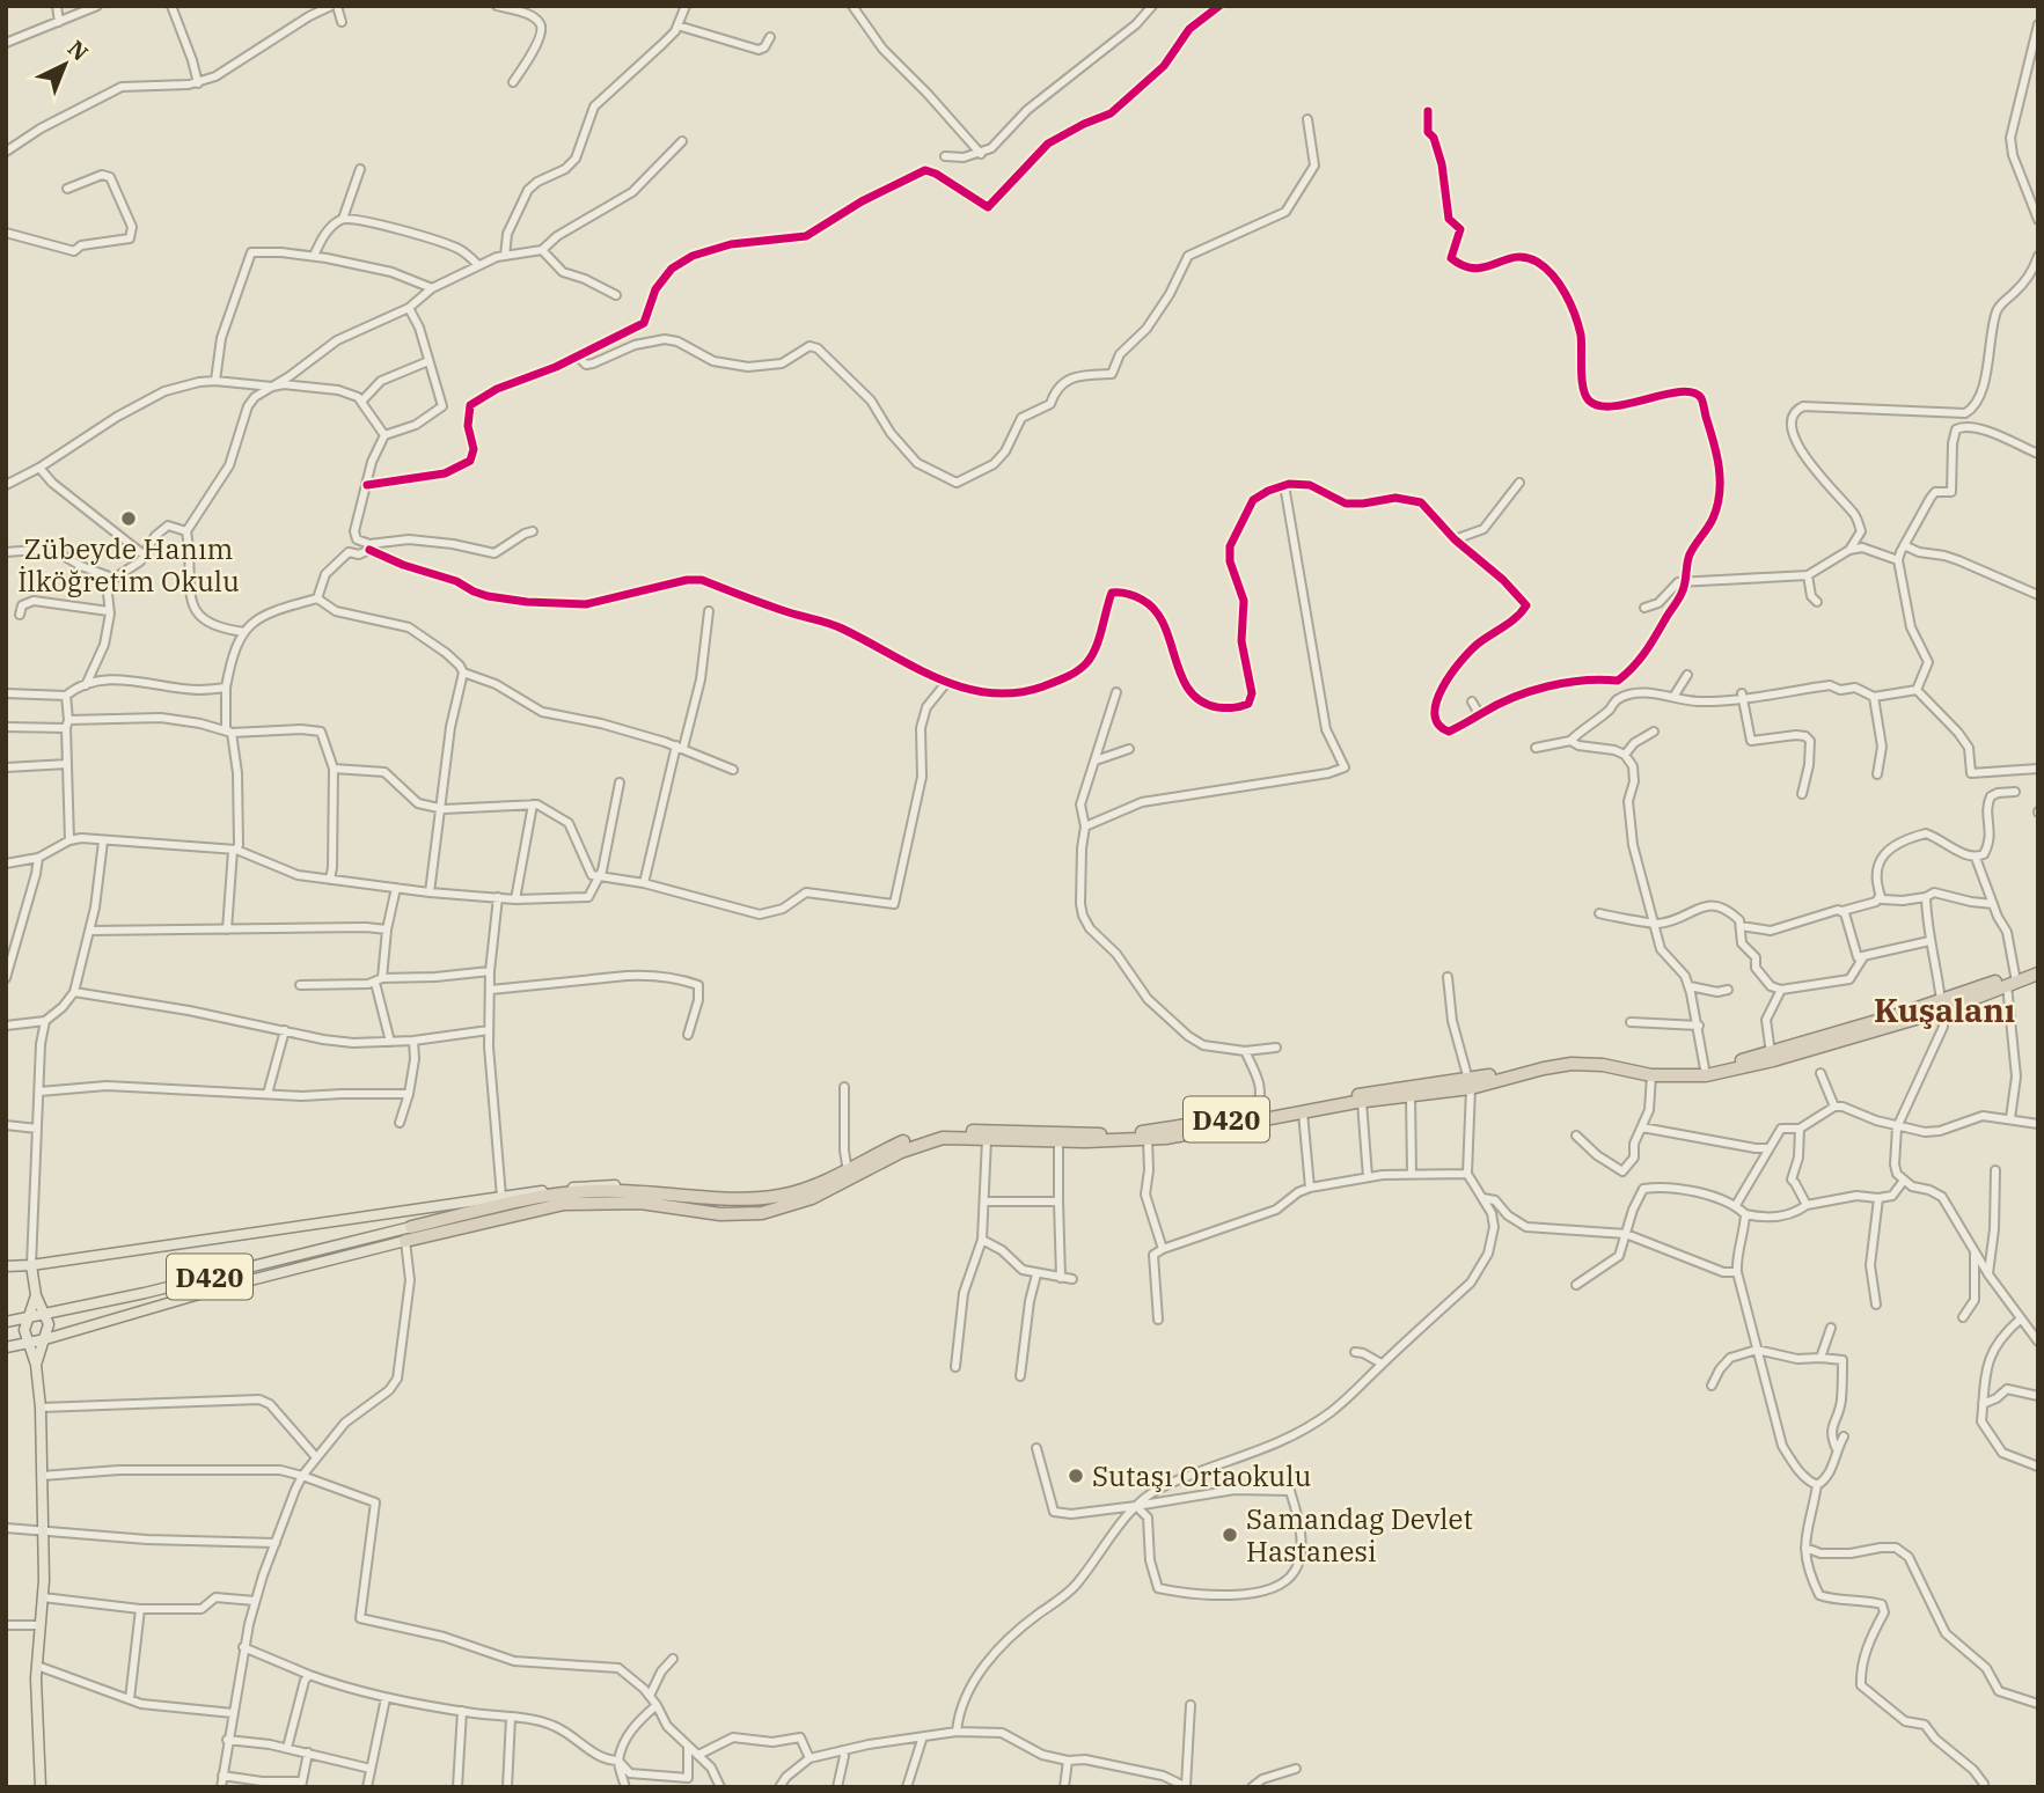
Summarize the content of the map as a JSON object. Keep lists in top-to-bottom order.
{
  "streets": {
    "highway": ["D420"]
  },
  "districts": ["Kuşalanı"],
  "places": ["Zübeyde Hanım İlköğretim Okulu", "Sutaşı Ortaokulu", "Samandag Devlet Hastanesi"],
  "north": "top right"
}
